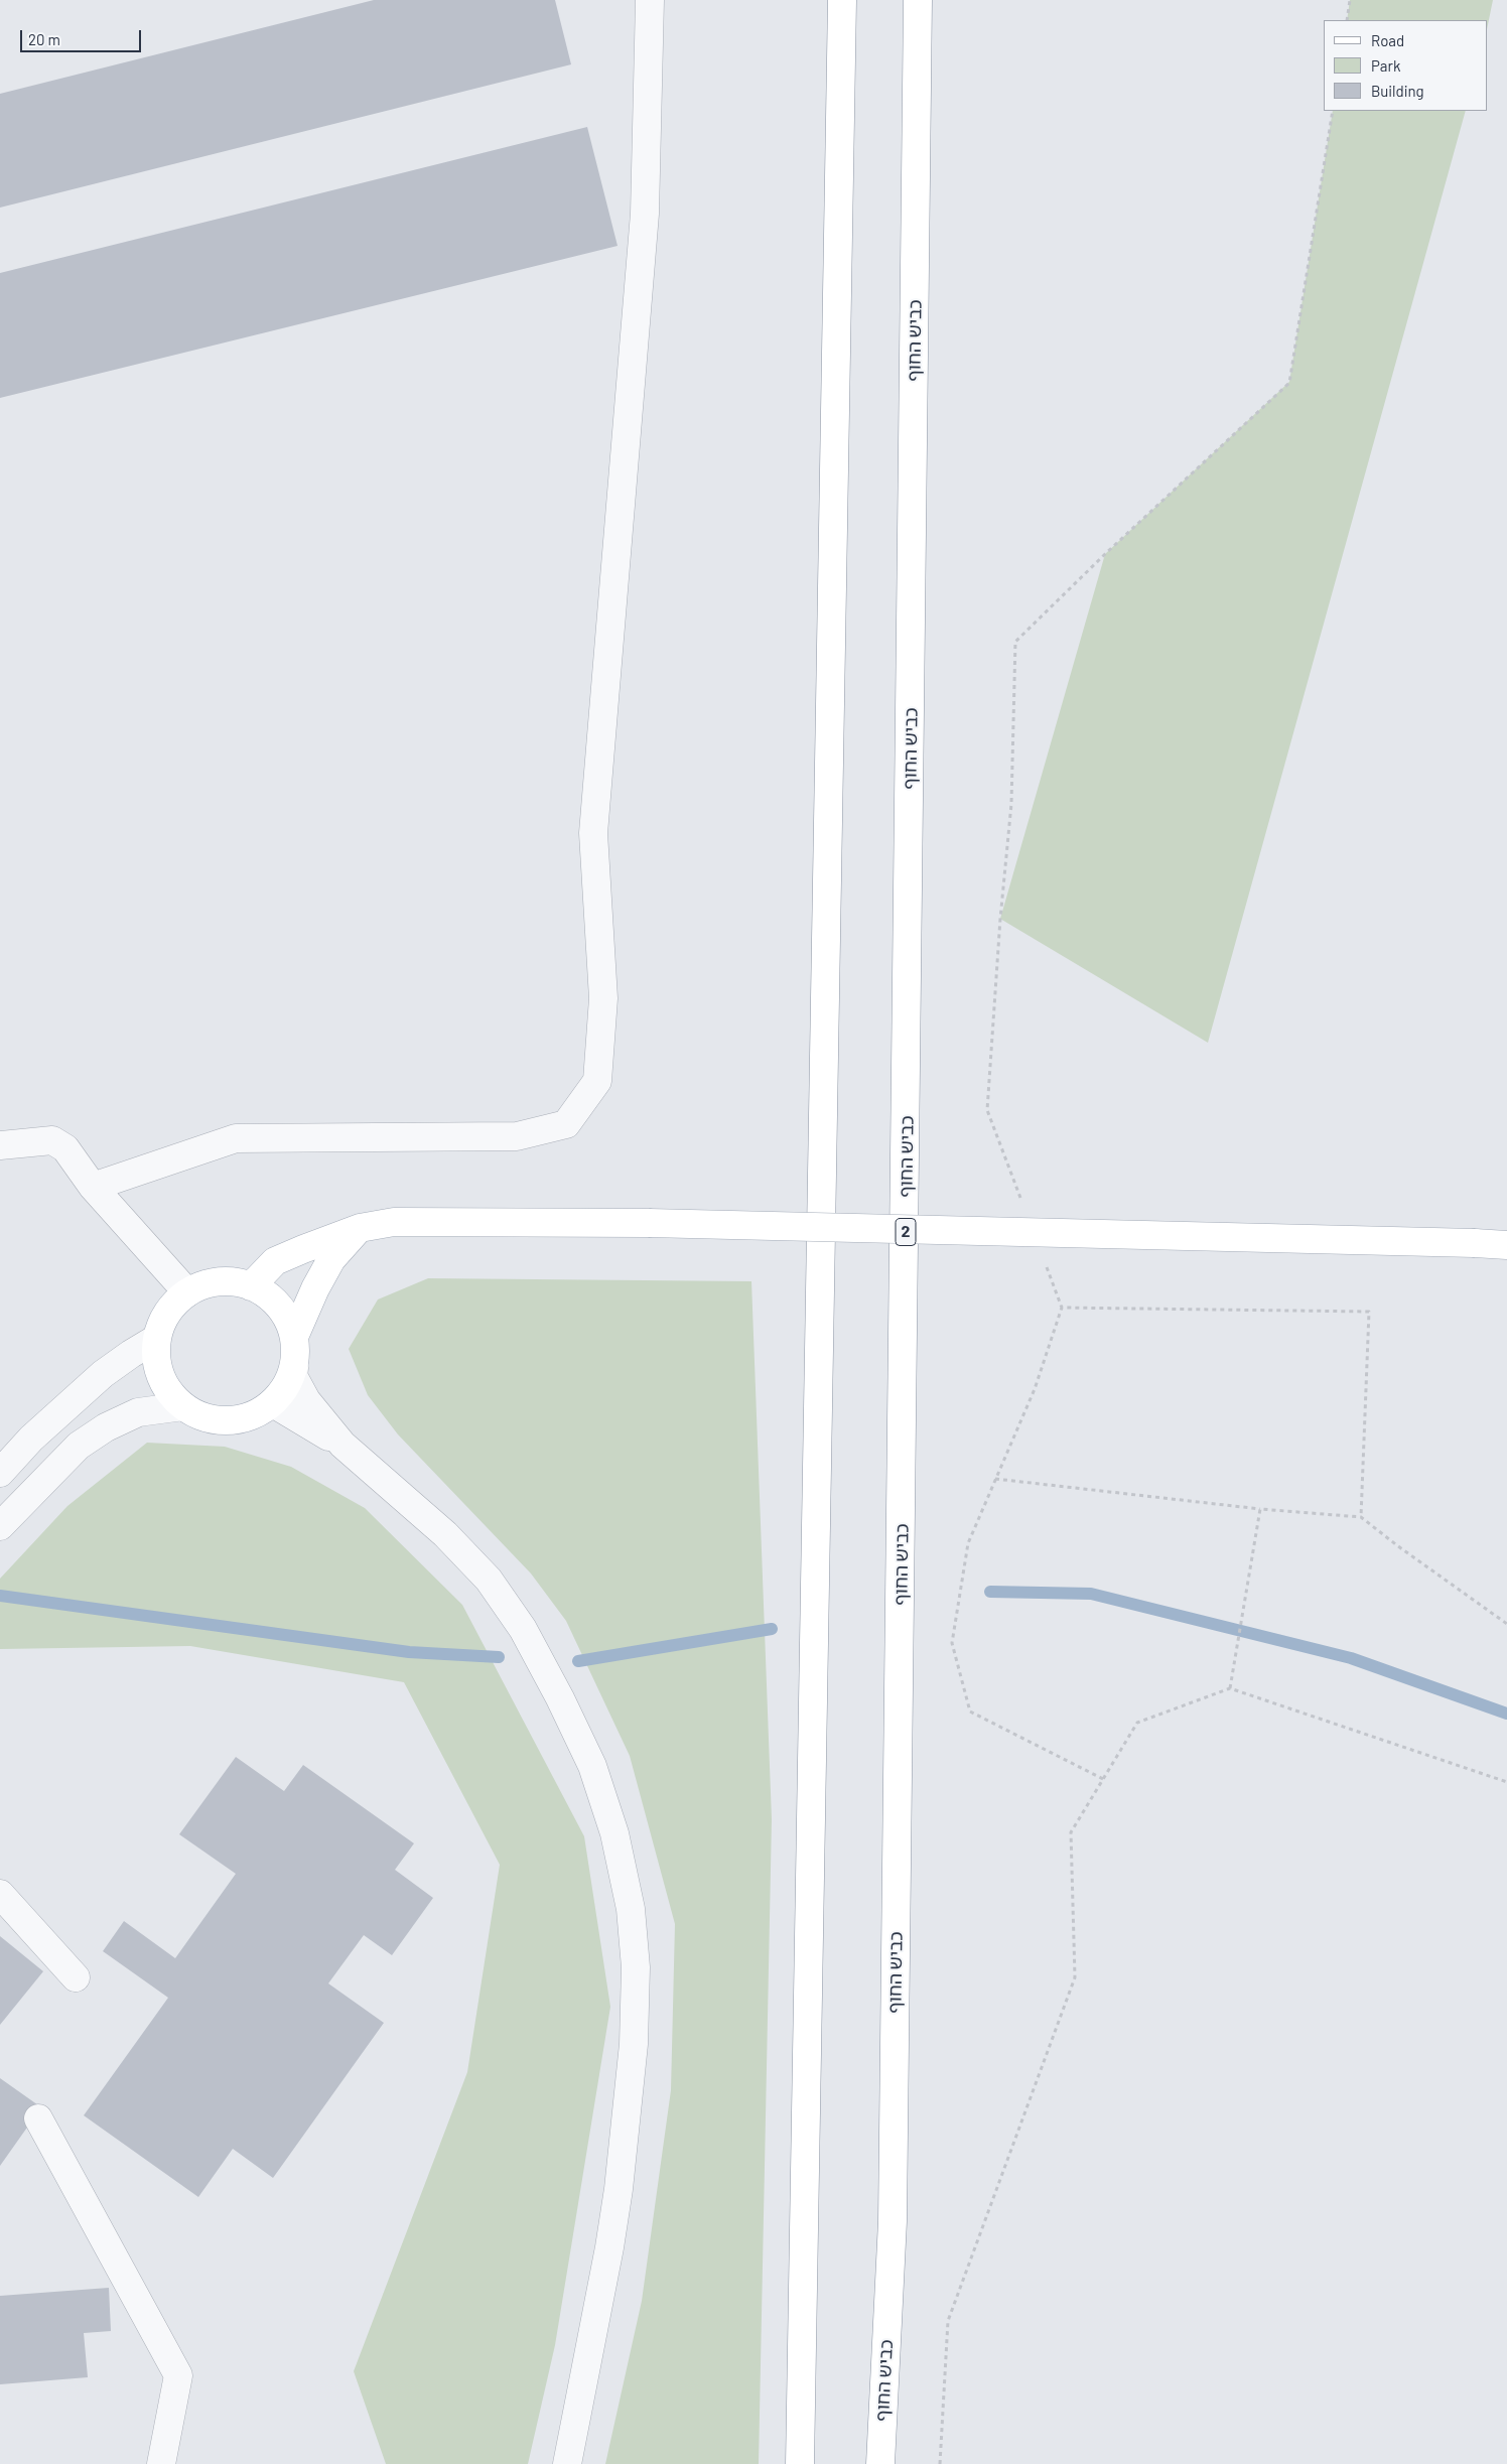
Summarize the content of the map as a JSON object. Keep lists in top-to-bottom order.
{
  "streets": {
    "main road": ["כביש החוף", "2"]
  },
  "legend": ["Road", "Park", "Building"],
  "scale_bar": "20 m"
}
